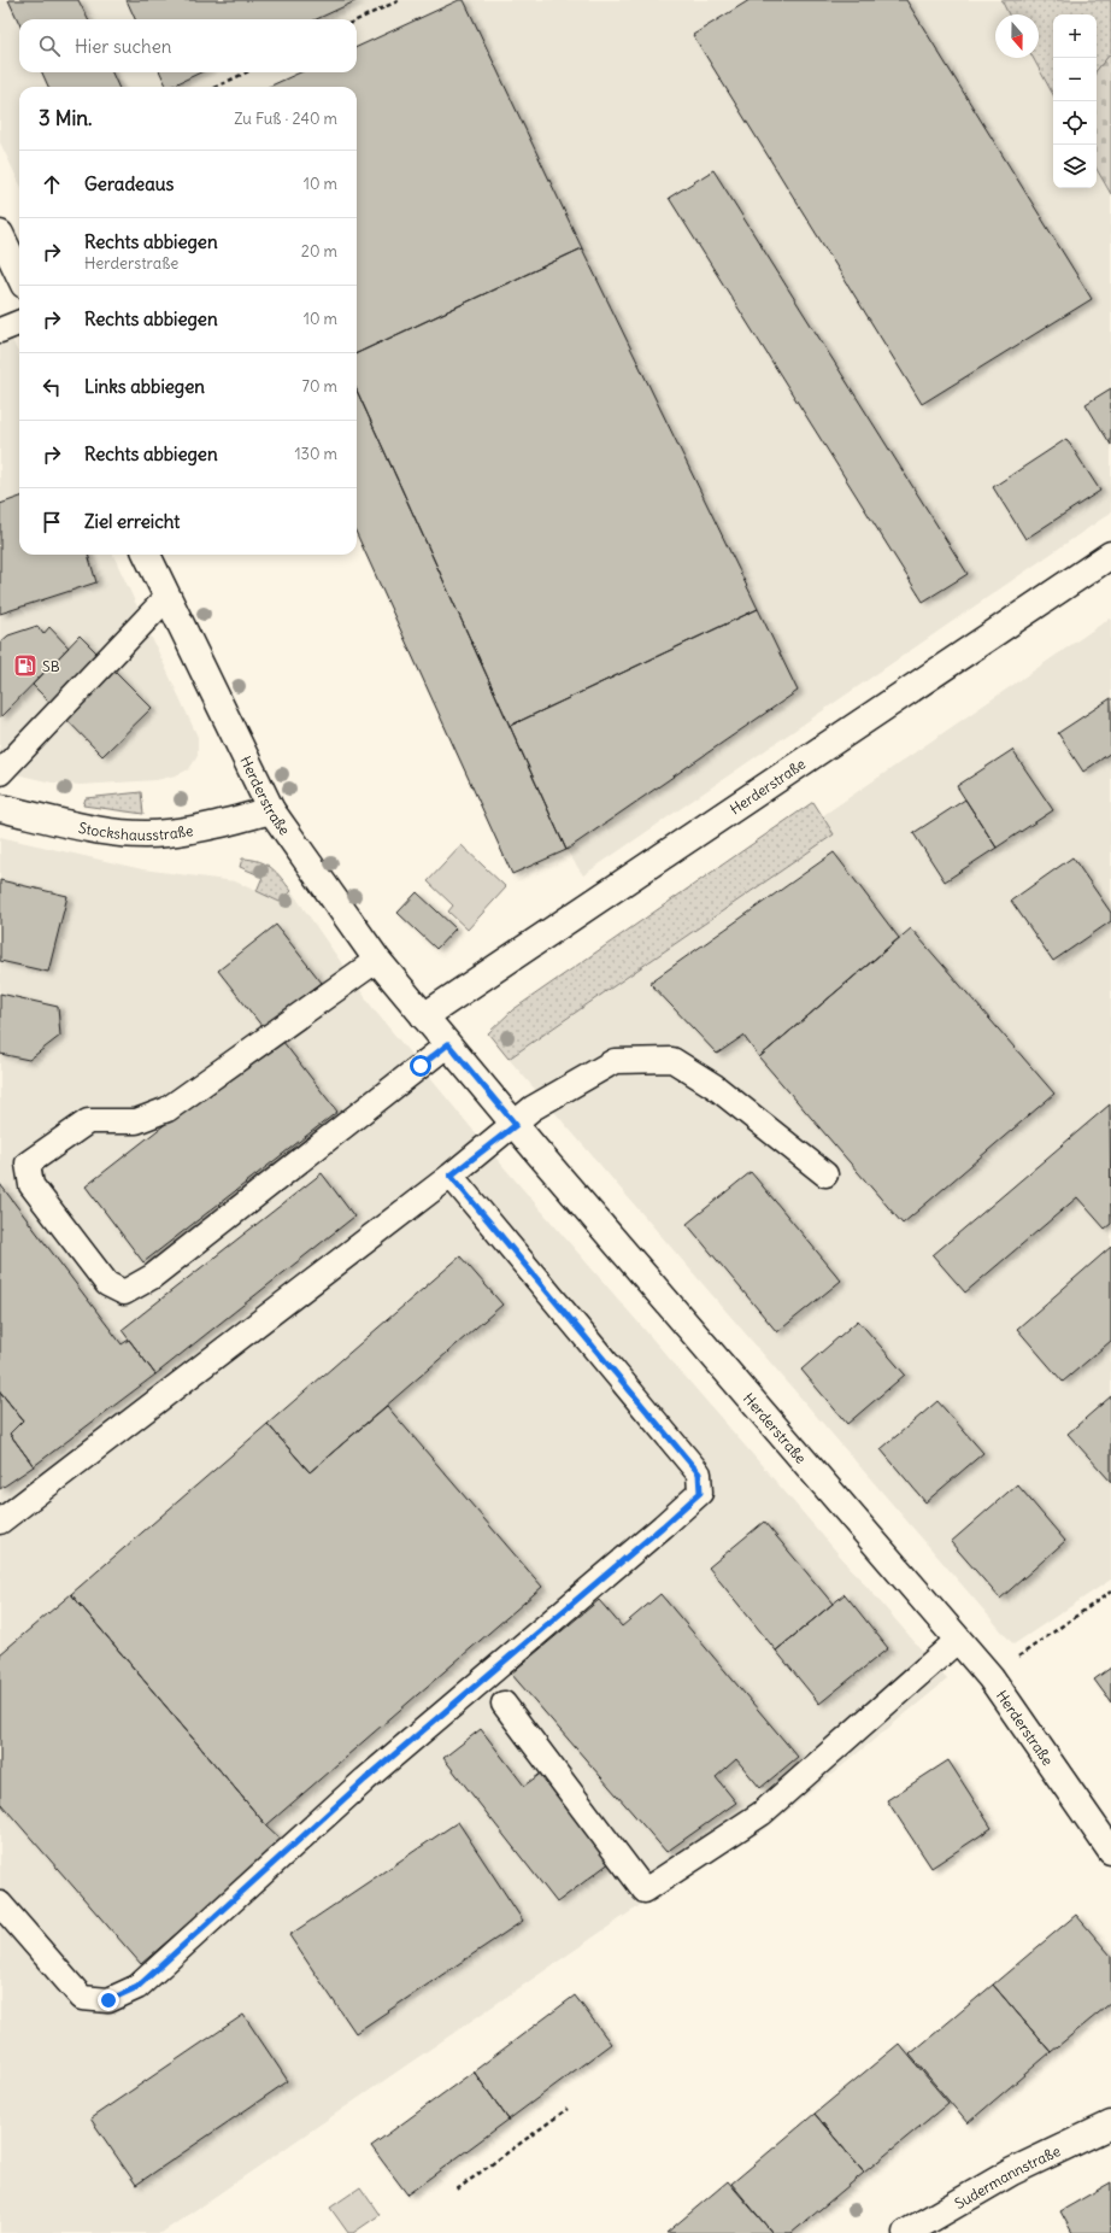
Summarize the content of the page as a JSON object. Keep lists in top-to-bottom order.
{
  "streets": {
    "street": ["Herderstraße", "Stockshausstraße", "Sudermannstraße"]
  },
  "crossings": [
    ["Herderstraße", "Stockshausstraße"]
  ],
  "places": {
    "fuel station": ["SB"]
  },
  "north": "bottom",
  "page": {
    "map_buttons": ["+", "−"],
    "search": "Hier suchen",
    "heading": ["3 Min.", "Zu Fuß · 240 m"],
    "list": [
      ["Geradeaus", "10 m"],
      ["Rechts abbiegen", "Herderstraße", "20 m"],
      ["Rechts abbiegen", "10 m"],
      ["Links abbiegen", "70 m"],
      ["Rechts abbiegen", "130 m"],
      "Ziel erreicht"
    ]
  }
}
